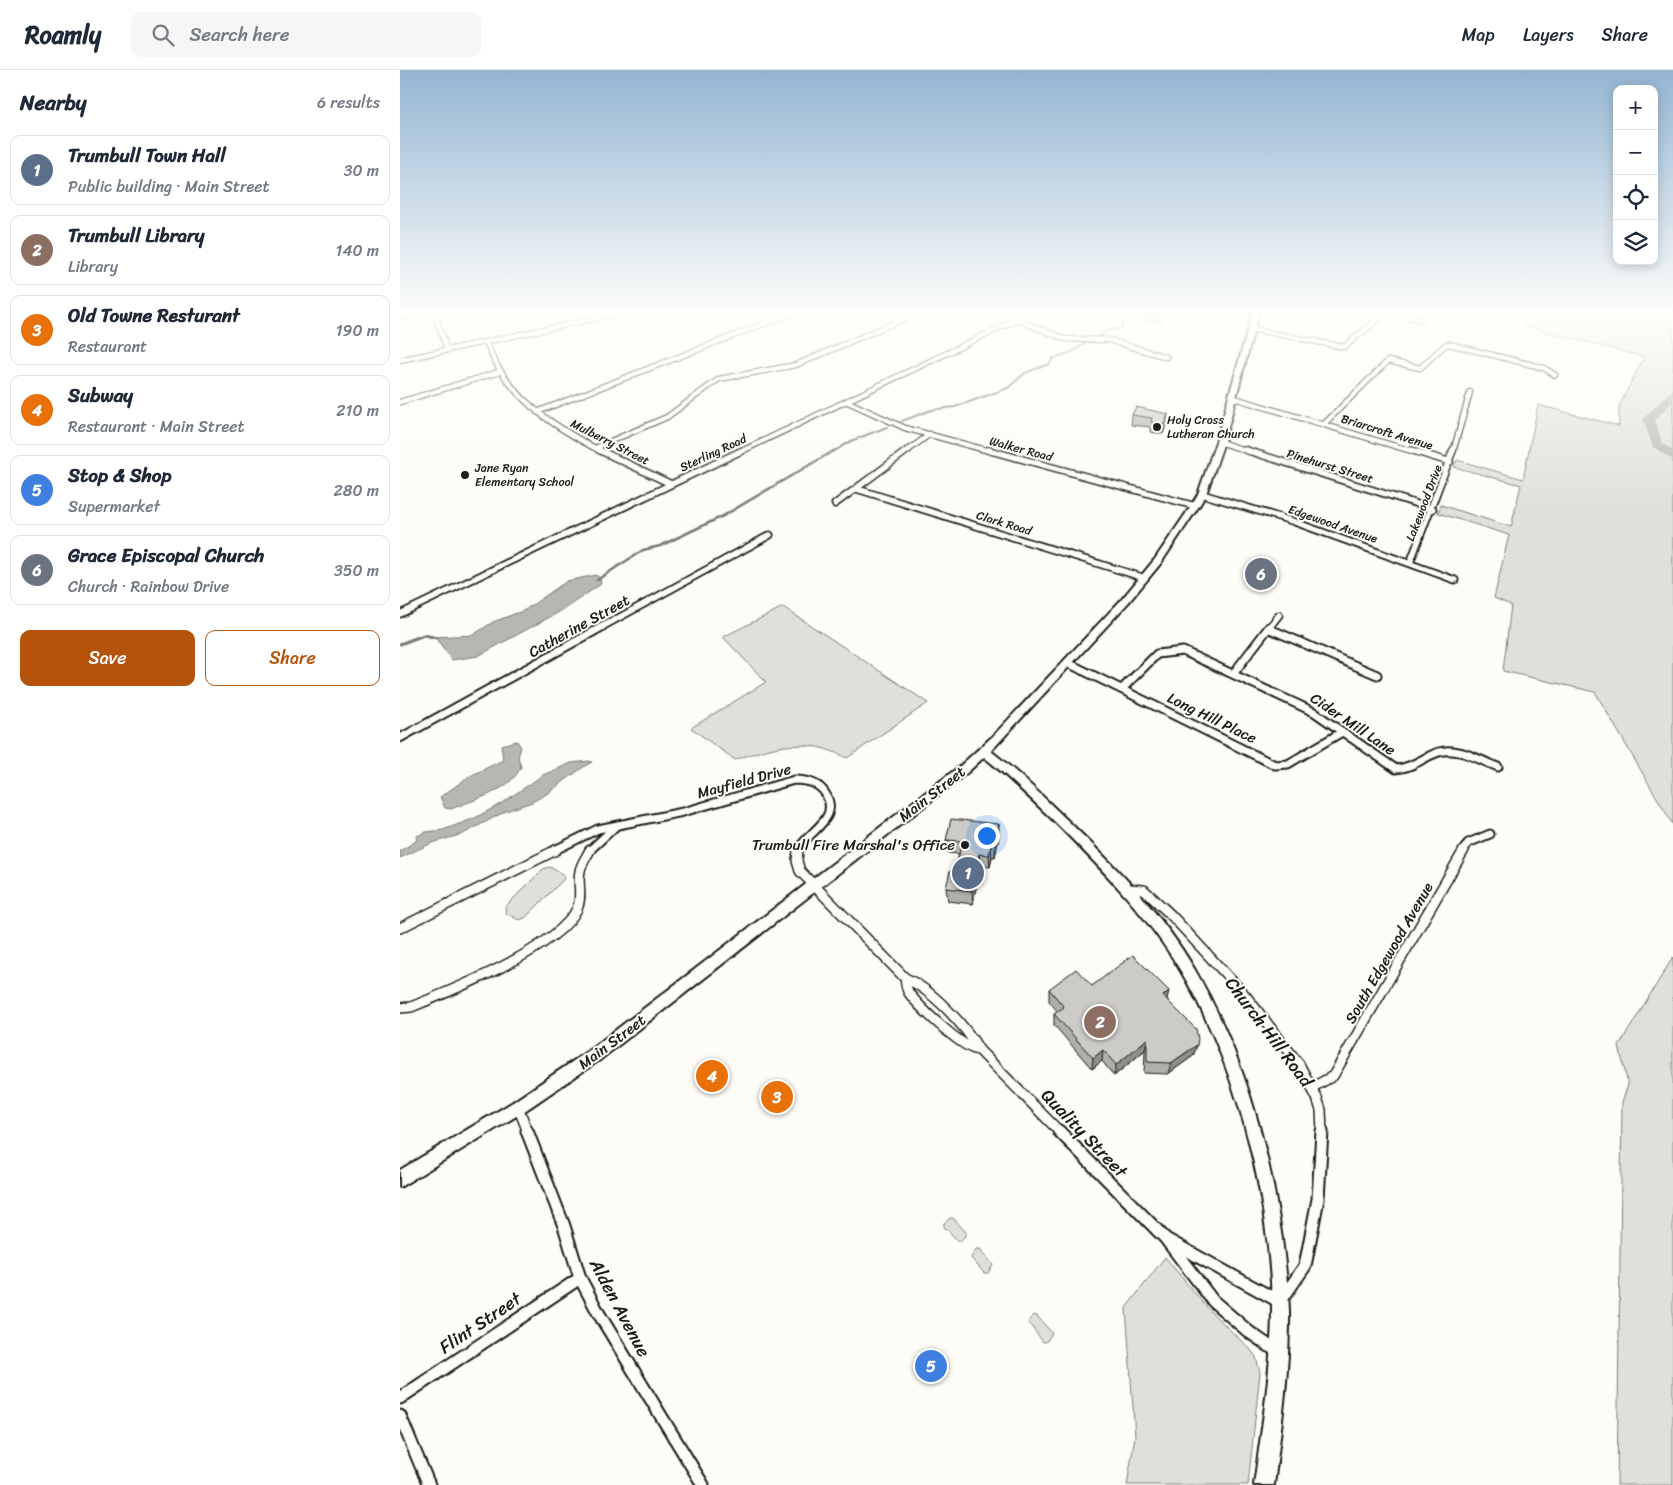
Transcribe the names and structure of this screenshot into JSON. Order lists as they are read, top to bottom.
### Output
{
  "streets": {
    "main road": ["Main Street", "Church Hill Road"],
    "street": [
      "Briarcroft Avenue",
      "Mulberry Street",
      "Walker Road",
      "Sterling Road",
      "Pinehurst Street",
      "Lakewood Drive",
      "Clark Road",
      "Edgewood Avenue",
      "Catherine Street",
      "Long Hill Place",
      "Cider Mill Lane",
      "Mayfield Drive",
      "South Edgewood Avenue",
      "Quality Street",
      "Alden Avenue",
      "Flint Street"
    ]
  },
  "crossings": [
    ["Briarcroft Avenue", "Lakewood Drive"],
    ["Briarcroft Avenue", "Main Street"],
    ["Mulberry Street", "Sterling Road"],
    ["Walker Road", "Sterling Road"],
    ["Walker Road", "Main Street"],
    ["Pinehurst Street", "Lakewood Drive"],
    ["Pinehurst Street", "Main Street"],
    ["Lakewood Drive", "Edgewood Avenue"],
    ["Clark Road", "Main Street"],
    ["Edgewood Avenue", "Main Street"],
    ["Long Hill Place", "Cider Mill Lane"],
    ["Long Hill Place", "Main Street"],
    ["Mayfield Drive", "Main Street"],
    ["Mayfield Drive", "Quality Street"],
    ["Main Street", "Church Hill Road"],
    ["Main Street", "Quality Street"],
    ["Main Street", "Alden Avenue"],
    ["South Edgewood Avenue", "Church Hill Road"],
    ["Church Hill Road", "Quality Street"],
    ["Alden Avenue", "Flint Street"]
  ],
  "places": ["Holy Cross Lutheran Church", "Jane Ryan Elementary School", "Trumbull Fire Marshal's Office"],
  "page": {
    "header": "Roamly",
    "search": "Search here",
    "nav": ["Map", "Layers", "Share"],
    "heading": ["Nearby", "6 results"],
    "map_buttons": ["+", "−"],
    "list": [
      {
        "mark": "1",
        "name": "Trumbull Town Hall",
        "note": "Public building · Main Street",
        "value": "30 m"
      },
      {
        "mark": "2",
        "name": "Trumbull Library",
        "note": "Library",
        "value": "140 m"
      },
      {
        "mark": "3",
        "name": "Old Towne Resturant",
        "note": "Restaurant",
        "value": "190 m"
      },
      {
        "mark": "4",
        "name": "Subway",
        "note": "Restaurant · Main Street",
        "value": "210 m"
      },
      {
        "mark": "5",
        "name": "Stop & Shop",
        "note": "Supermarket",
        "value": "280 m"
      },
      {
        "mark": "6",
        "name": "Grace Episcopal Church",
        "note": "Church · Rainbow Drive",
        "value": "350 m"
      }
    ],
    "pins": [
      "6",
      "1",
      "2",
      "4",
      "3",
      "5"
    ],
    "buttons": ["Save", "Share"]
  }
}
